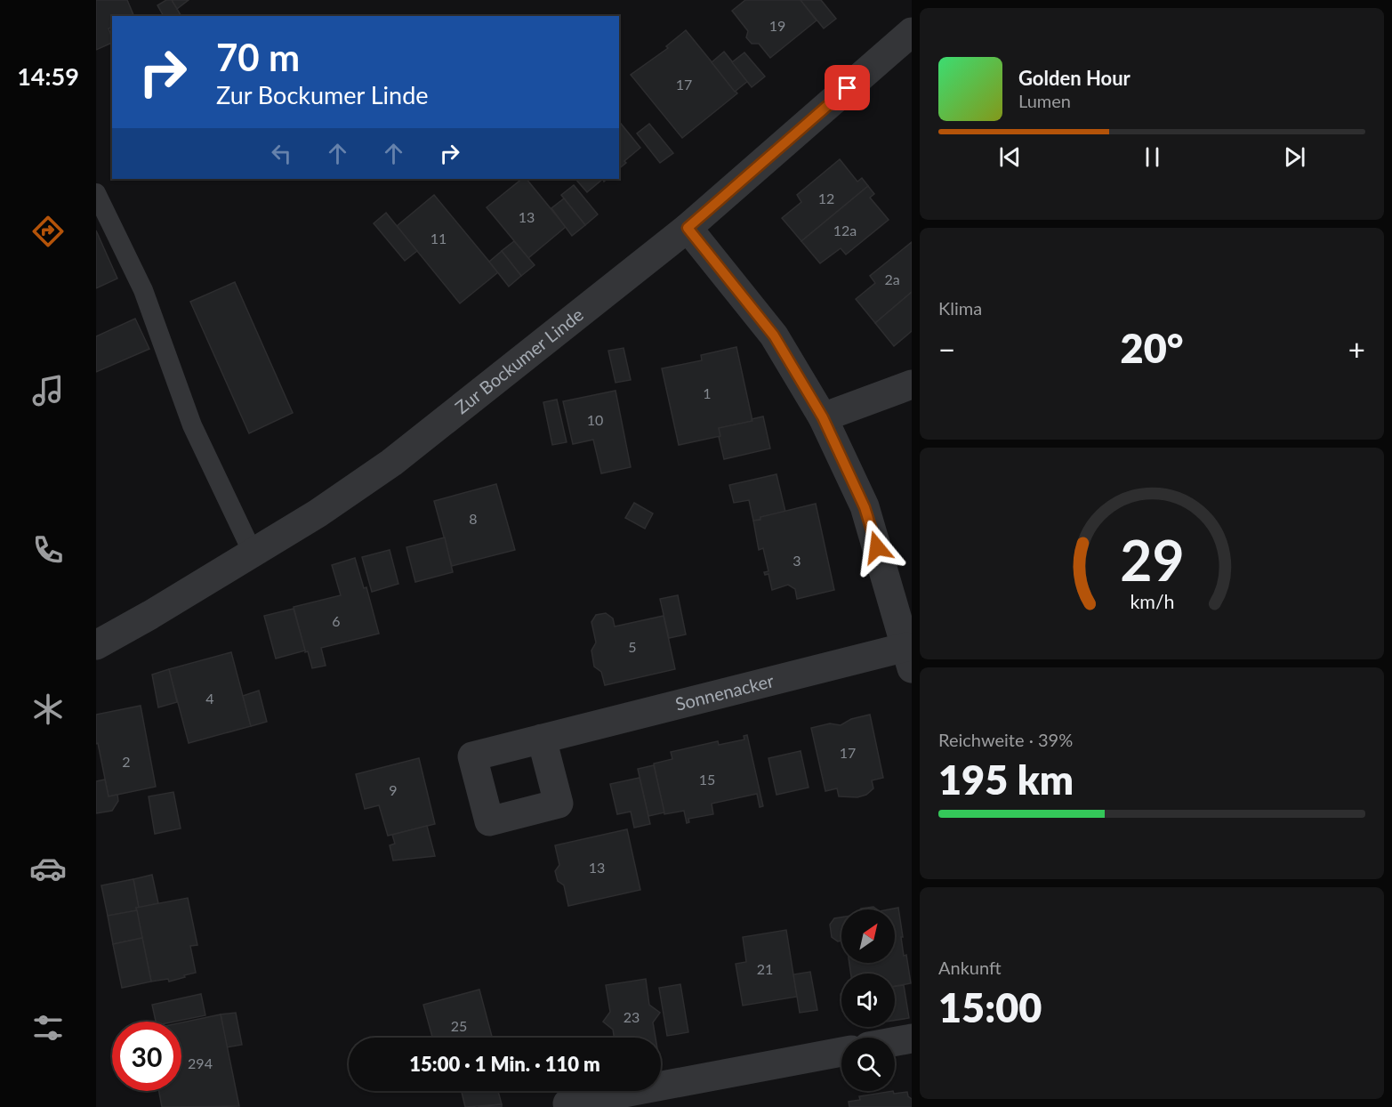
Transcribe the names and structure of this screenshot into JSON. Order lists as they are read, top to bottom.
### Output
{
  "streets": {
    "street": ["Zur Bockumer Linde", "Sonnenacker"]
  },
  "crossings": [
    ["Zur Bockumer Linde", "Sonnenacker"]
  ],
  "house_numbers": [
    "19",
    "17",
    "12",
    "13",
    "12a",
    "11",
    "2a",
    "1",
    "10",
    "8",
    "3",
    "6",
    "5",
    "4",
    "17",
    "2",
    "15",
    "9",
    "13",
    "21",
    "23",
    "25",
    "294"
  ],
  "north": "top right",
  "page": {
    "tabs": "14:59",
    "turn": ["70 m", "Zur Bockumer Linde"],
    "song": ["Golden Hour", "Lumen"],
    "tile": [
      "Klima",
      ["Reichweite · 39%", "195 km"],
      ["Ankunft", "15:00"]
    ],
    "heat": ["−", "20°", "+"],
    "limit": "30",
    "trip": "15:00 · 1 Min. · 110 m",
    "gauge": ["29", "km/h"]
  }
}
